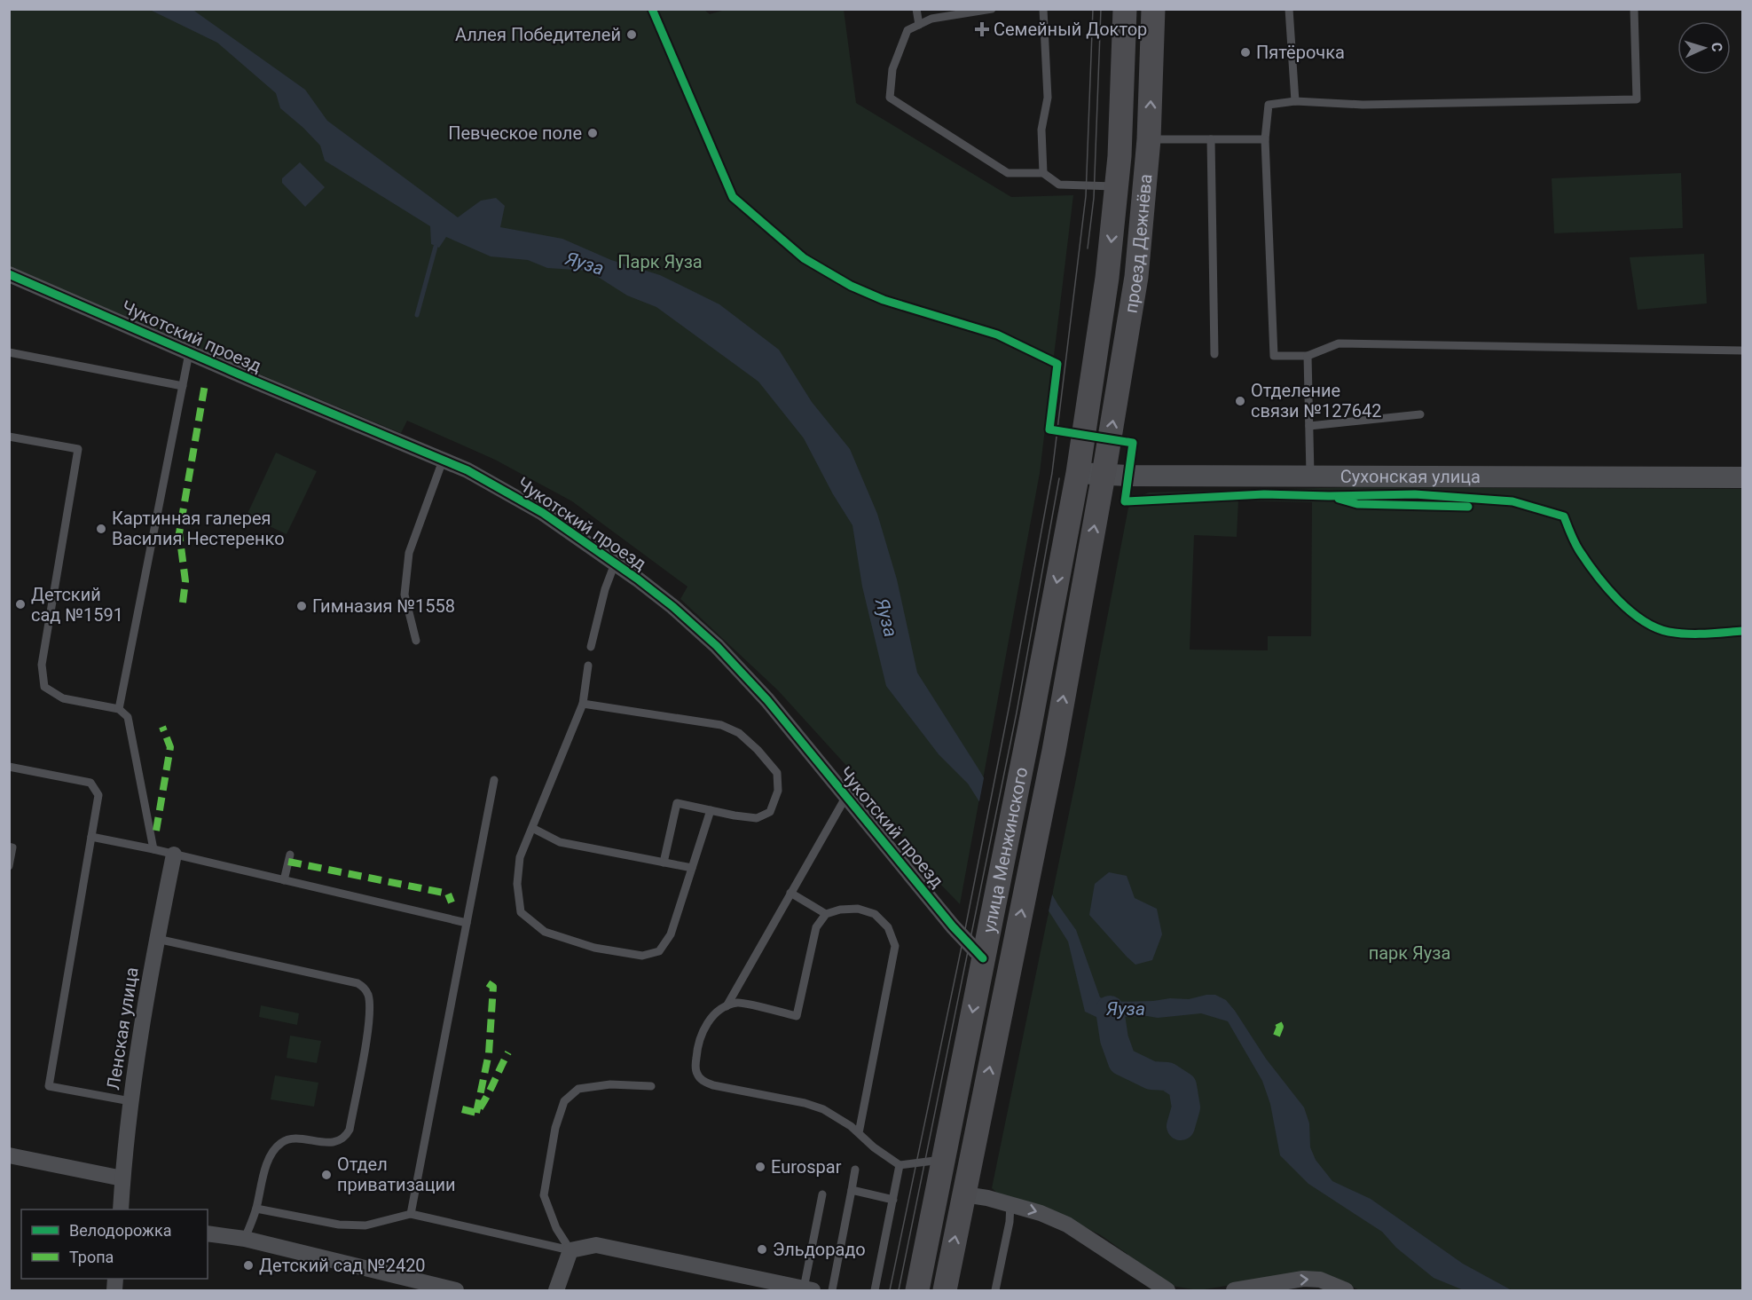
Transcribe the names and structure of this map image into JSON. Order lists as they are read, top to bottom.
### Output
{
  "streets": {
    "main road": ["проезд Дежнёва", "улица Менжинского"],
    "street": ["Чукотский проезд", "Сухонская улица", "Ленская улица"]
  },
  "crossings": [
    ["проезд Дежнёва", "Сухонская улица"],
    ["проезд Дежнёва", "улица Менжинского"],
    ["Чукотский проезд", "улица Менжинского"],
    ["Сухонская улица", "улица Менжинского"]
  ],
  "water": ["Яуза"],
  "parks": ["Парк Яуза", "парк Яуза"],
  "places": {
    "health": ["Семейный Доктор"],
    "other": [
      "Аллея Победителей",
      "Пятёрочка",
      "Певческое поле",
      "Отделение связи №127642",
      "Картинная галерея Василия Нестеренко",
      "Детский сад №1591",
      "Гимназия №1558",
      "Eurospar",
      "Отдел приватизации",
      "Эльдорадо",
      "Детский сад №2420"
    ]
  },
  "legend": ["Велодорожка", "Тропа"],
  "north": "right"
}
